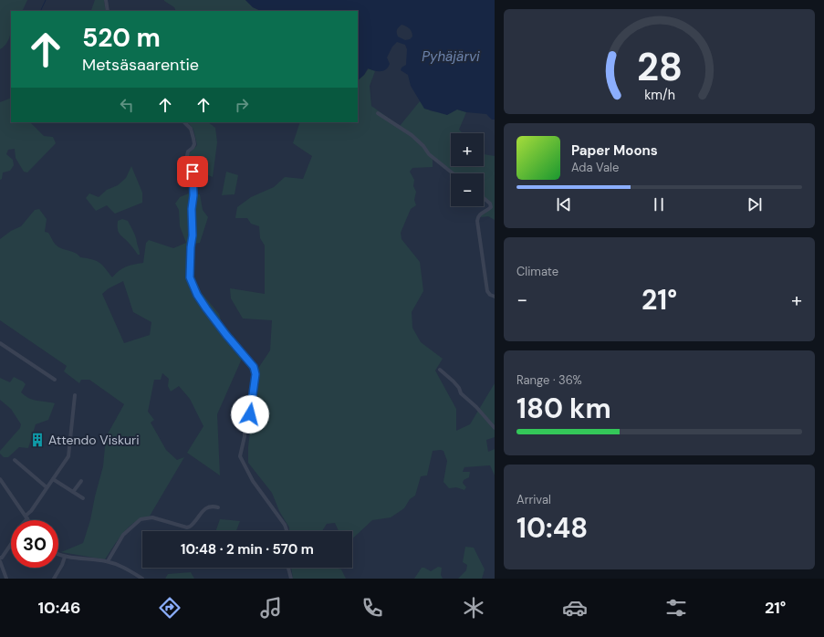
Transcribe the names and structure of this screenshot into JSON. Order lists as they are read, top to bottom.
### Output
{
  "water": ["Pyhäjärvi"],
  "places": {
    "building": ["Attendo Viskuri"]
  },
  "page": {
    "turn": ["520 m", "Metsäsaarentie"],
    "map_buttons": ["+", "−"],
    "song": ["Paper Moons", "Ada Vale"],
    "tile": [
      "Climate",
      ["Range · 36%", "180 km"],
      ["Arrival", "10:48"]
    ],
    "heat": ["−", "21°", "+"],
    "limit": "30",
    "trip": "10:48 · 2 min · 570 m",
    "tabs": ["10:46", "21°"],
    "gauge": ["28", "km/h"]
  }
}
